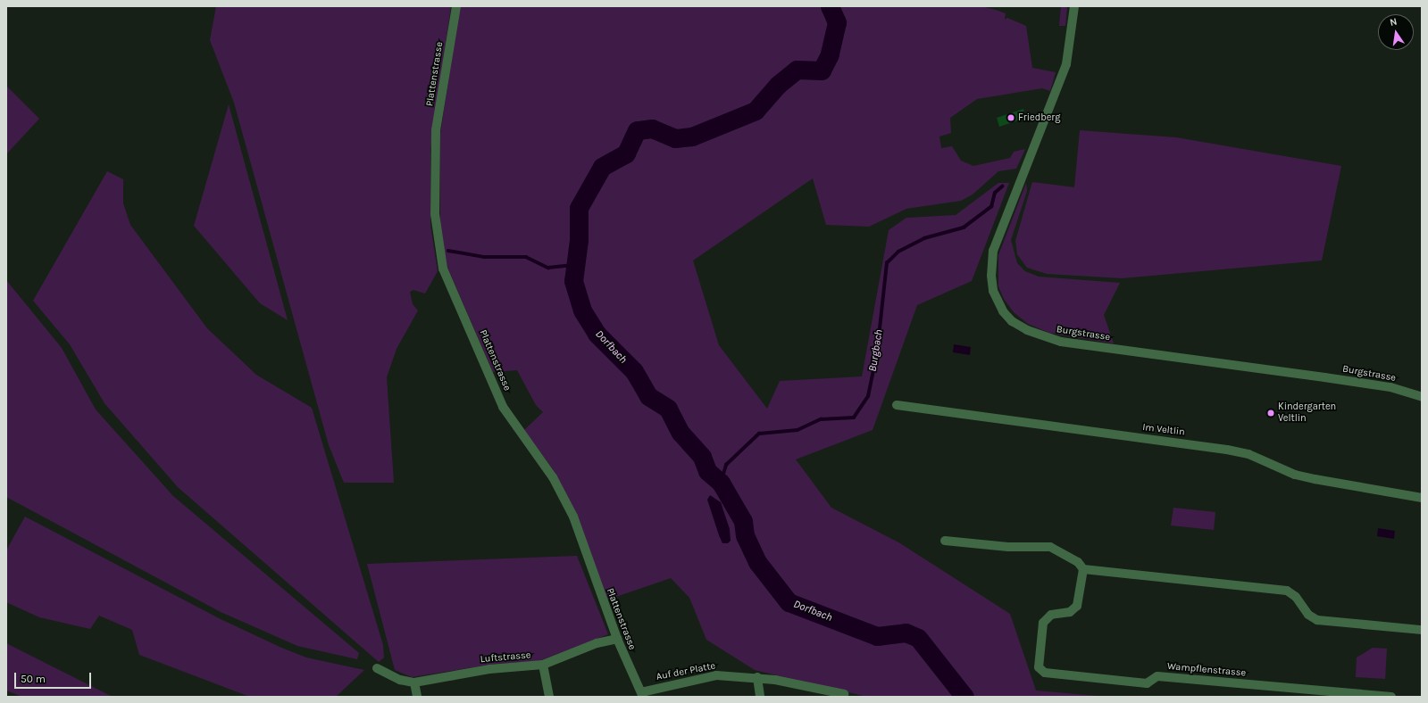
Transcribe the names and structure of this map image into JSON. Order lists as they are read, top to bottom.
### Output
{
  "streets": {
    "street": [
      "Plattenstrasse",
      "Burgstrasse",
      "Im Veltlin",
      "Luftstrasse",
      "Wampflenstrasse",
      "Auf der Platte"
    ]
  },
  "crossings": [
    ["Plattenstrasse", "Luftstrasse"],
    ["Plattenstrasse", "Auf der Platte"]
  ],
  "water": ["Dorfbach", "Burgbach"],
  "places": ["Friedberg", "Kindergarten Veltlin"],
  "scale_bar": "50 m",
  "north": "top"
}
